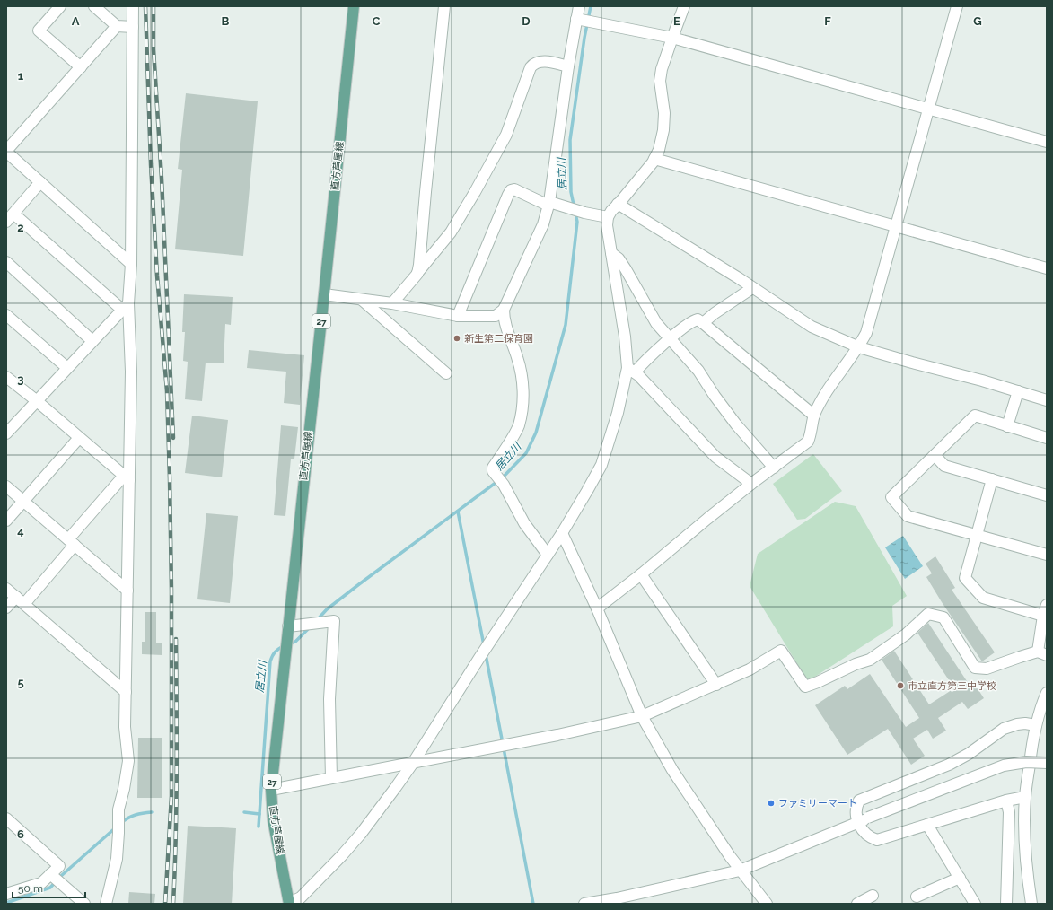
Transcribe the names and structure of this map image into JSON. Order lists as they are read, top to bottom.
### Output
{
  "streets": {
    "main road": ["直方芦屋線", "27"]
  },
  "water": ["居立川"],
  "places": ["新生第二保育園", "市立直方第三中学校", "ファミリーマート"],
  "scale_bar": "50 m",
  "grid": {
    "columns": [
      "A",
      "B",
      "C",
      "D",
      "E",
      "F",
      "G"
    ],
    "rows": [
      "1",
      "2",
      "3",
      "4",
      "5",
      "6"
    ]
  }
}
